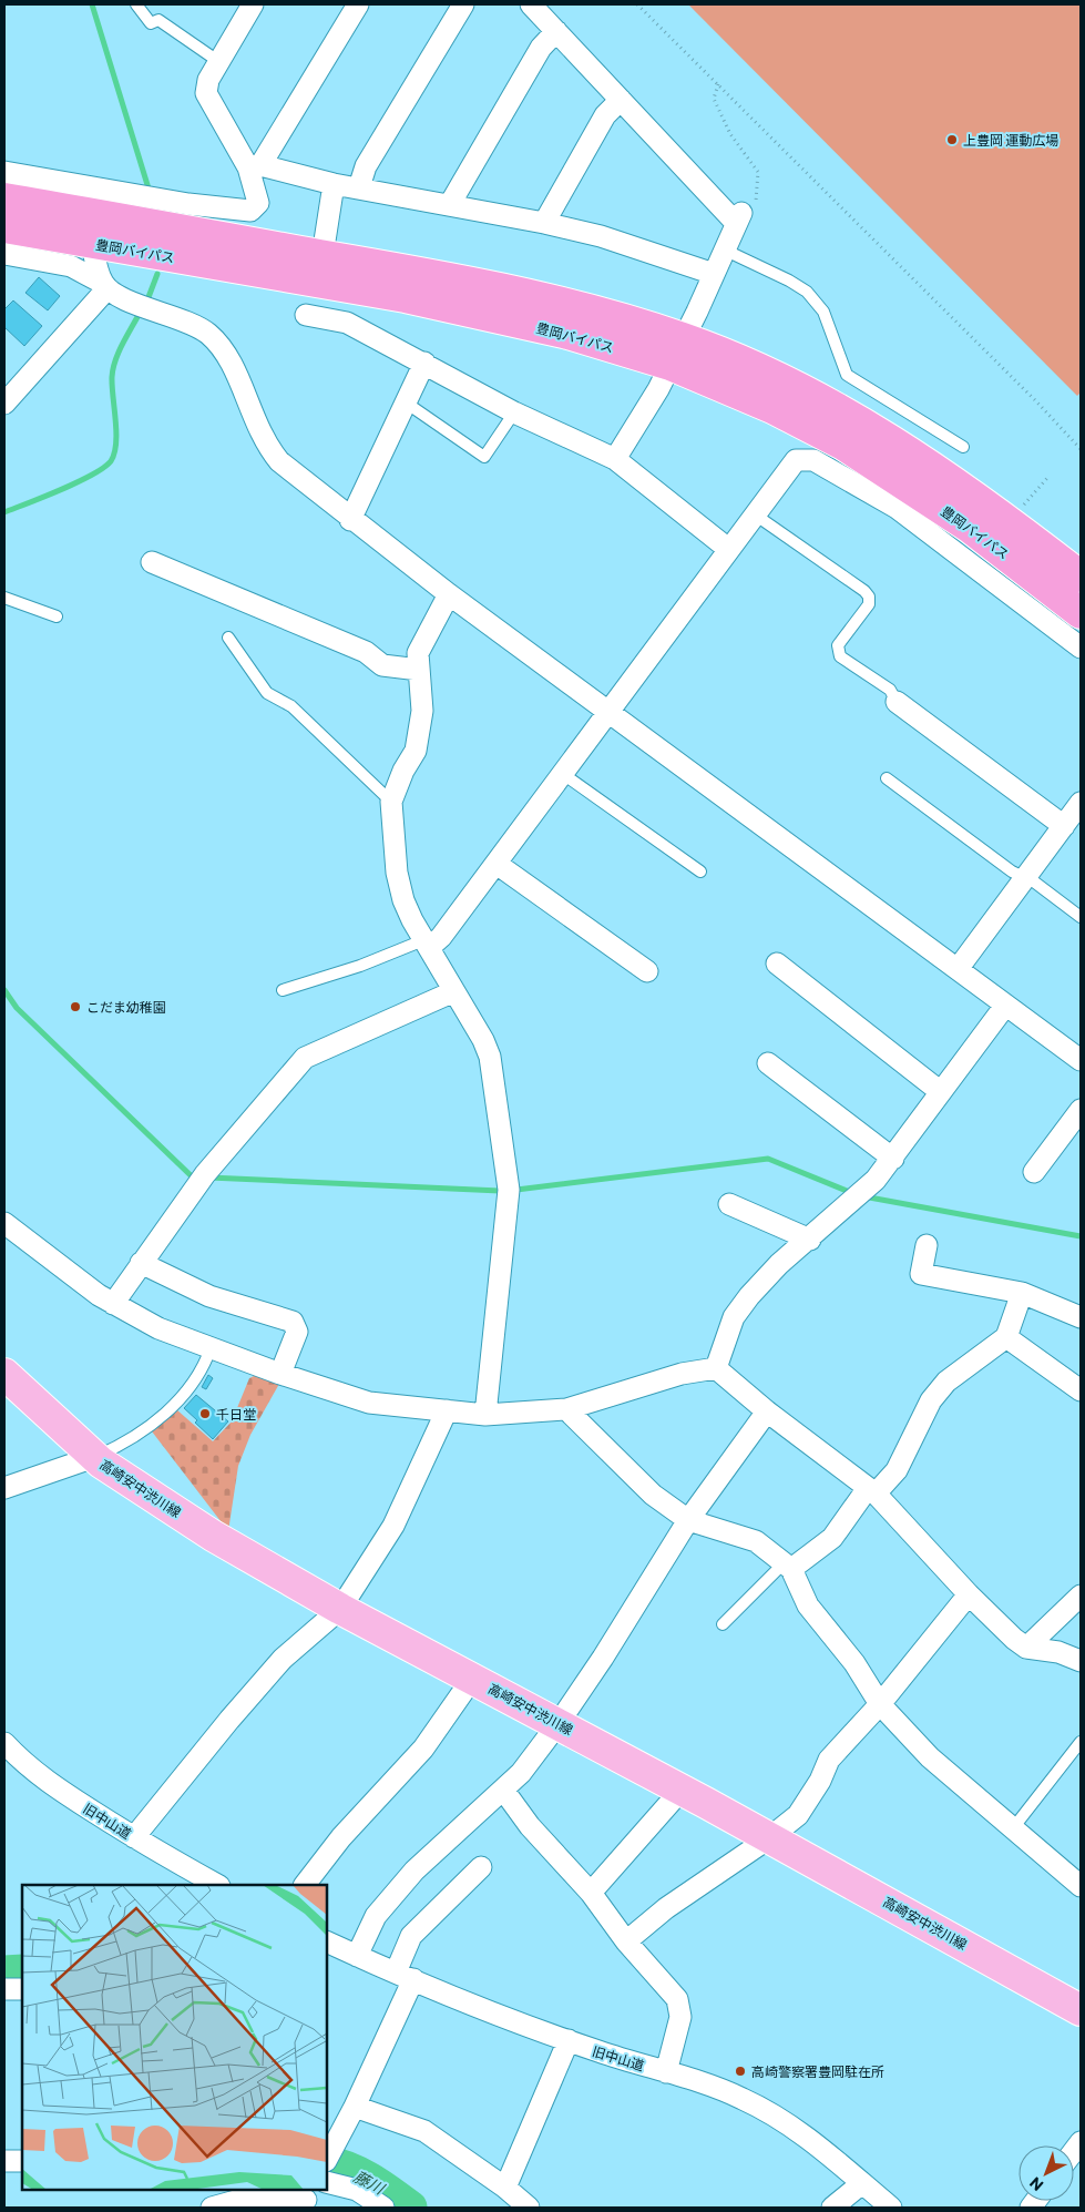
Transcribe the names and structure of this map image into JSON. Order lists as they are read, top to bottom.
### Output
{
  "streets": {
    "highway": ["豊岡バイパス"],
    "main road": ["高崎安中渋川線"],
    "street": ["旧中山道"]
  },
  "water": ["藤川"],
  "places": [
    "上豊岡 運動広場",
    "こだま幼稚園",
    "千日堂",
    "高崎警察署豊岡駐在所"
  ],
  "north": "bottom left"
}
